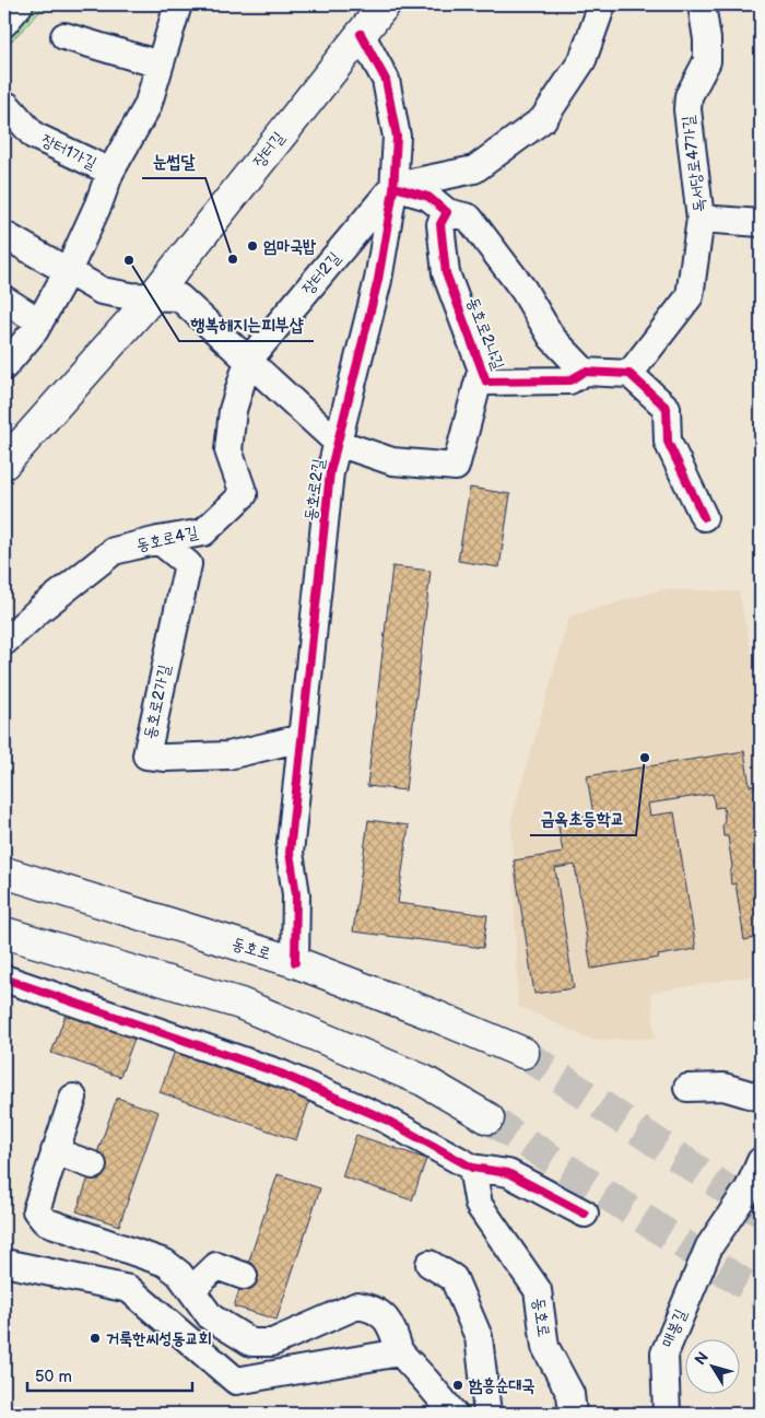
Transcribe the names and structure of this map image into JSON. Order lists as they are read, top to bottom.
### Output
{
  "streets": {
    "main road": ["장터길", "동호로"],
    "street": [
      "장터1가길",
      "독서당로47가길",
      "장터2길",
      "동호로2나길",
      "동호로2길",
      "동호로4길",
      "동호로2가길",
      "매봉길"
    ]
  },
  "crossings": [
    ["장터길", "동호로2길"],
    ["독서당로47가길", "동호로2나길"],
    ["장터2길", "동호로2길"],
    ["장터2길", "동호로4길"],
    ["동호로2나길", "동호로2길"],
    ["동호로2길", "동호로2가길"],
    ["동호로2길", "동호로"],
    ["동호로4길", "동호로2가길"]
  ],
  "places": [
    "엄마국밥",
    "눈썹달",
    "행복해지는피부샵",
    "금옥초등학교",
    "거룩한씨성동교회",
    "함흥순대국"
  ],
  "scale_bar": "50 m",
  "north": "top left"
}
